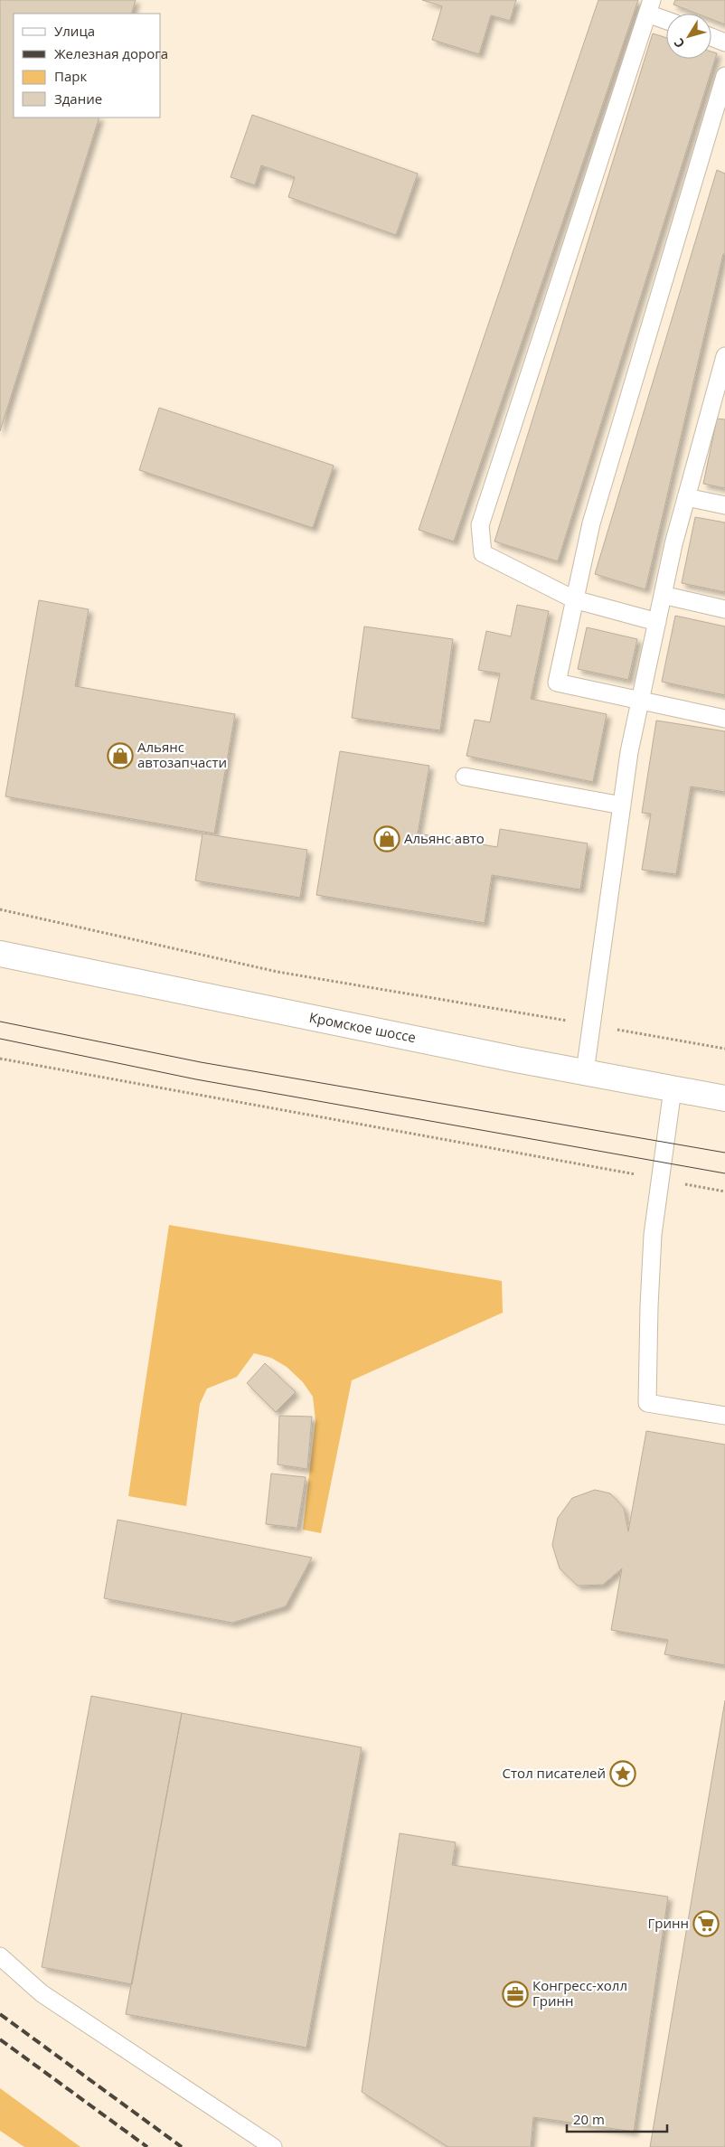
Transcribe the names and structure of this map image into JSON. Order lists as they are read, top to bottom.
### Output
{
  "streets": {
    "main road": ["Кромское шоссе"]
  },
  "places": {
    "shop": ["Альянс автозапчасти", "Альянс авто"],
    "place": ["Стол писателей"],
    "supermarket": ["Гринн"],
    "office": ["Конгресс-холл Гринн"]
  },
  "legend": [
    "Улица",
    "Железная дорога",
    "Парк",
    "Здание"
  ],
  "scale_bar": "20 m",
  "north": "bottom left"
}
